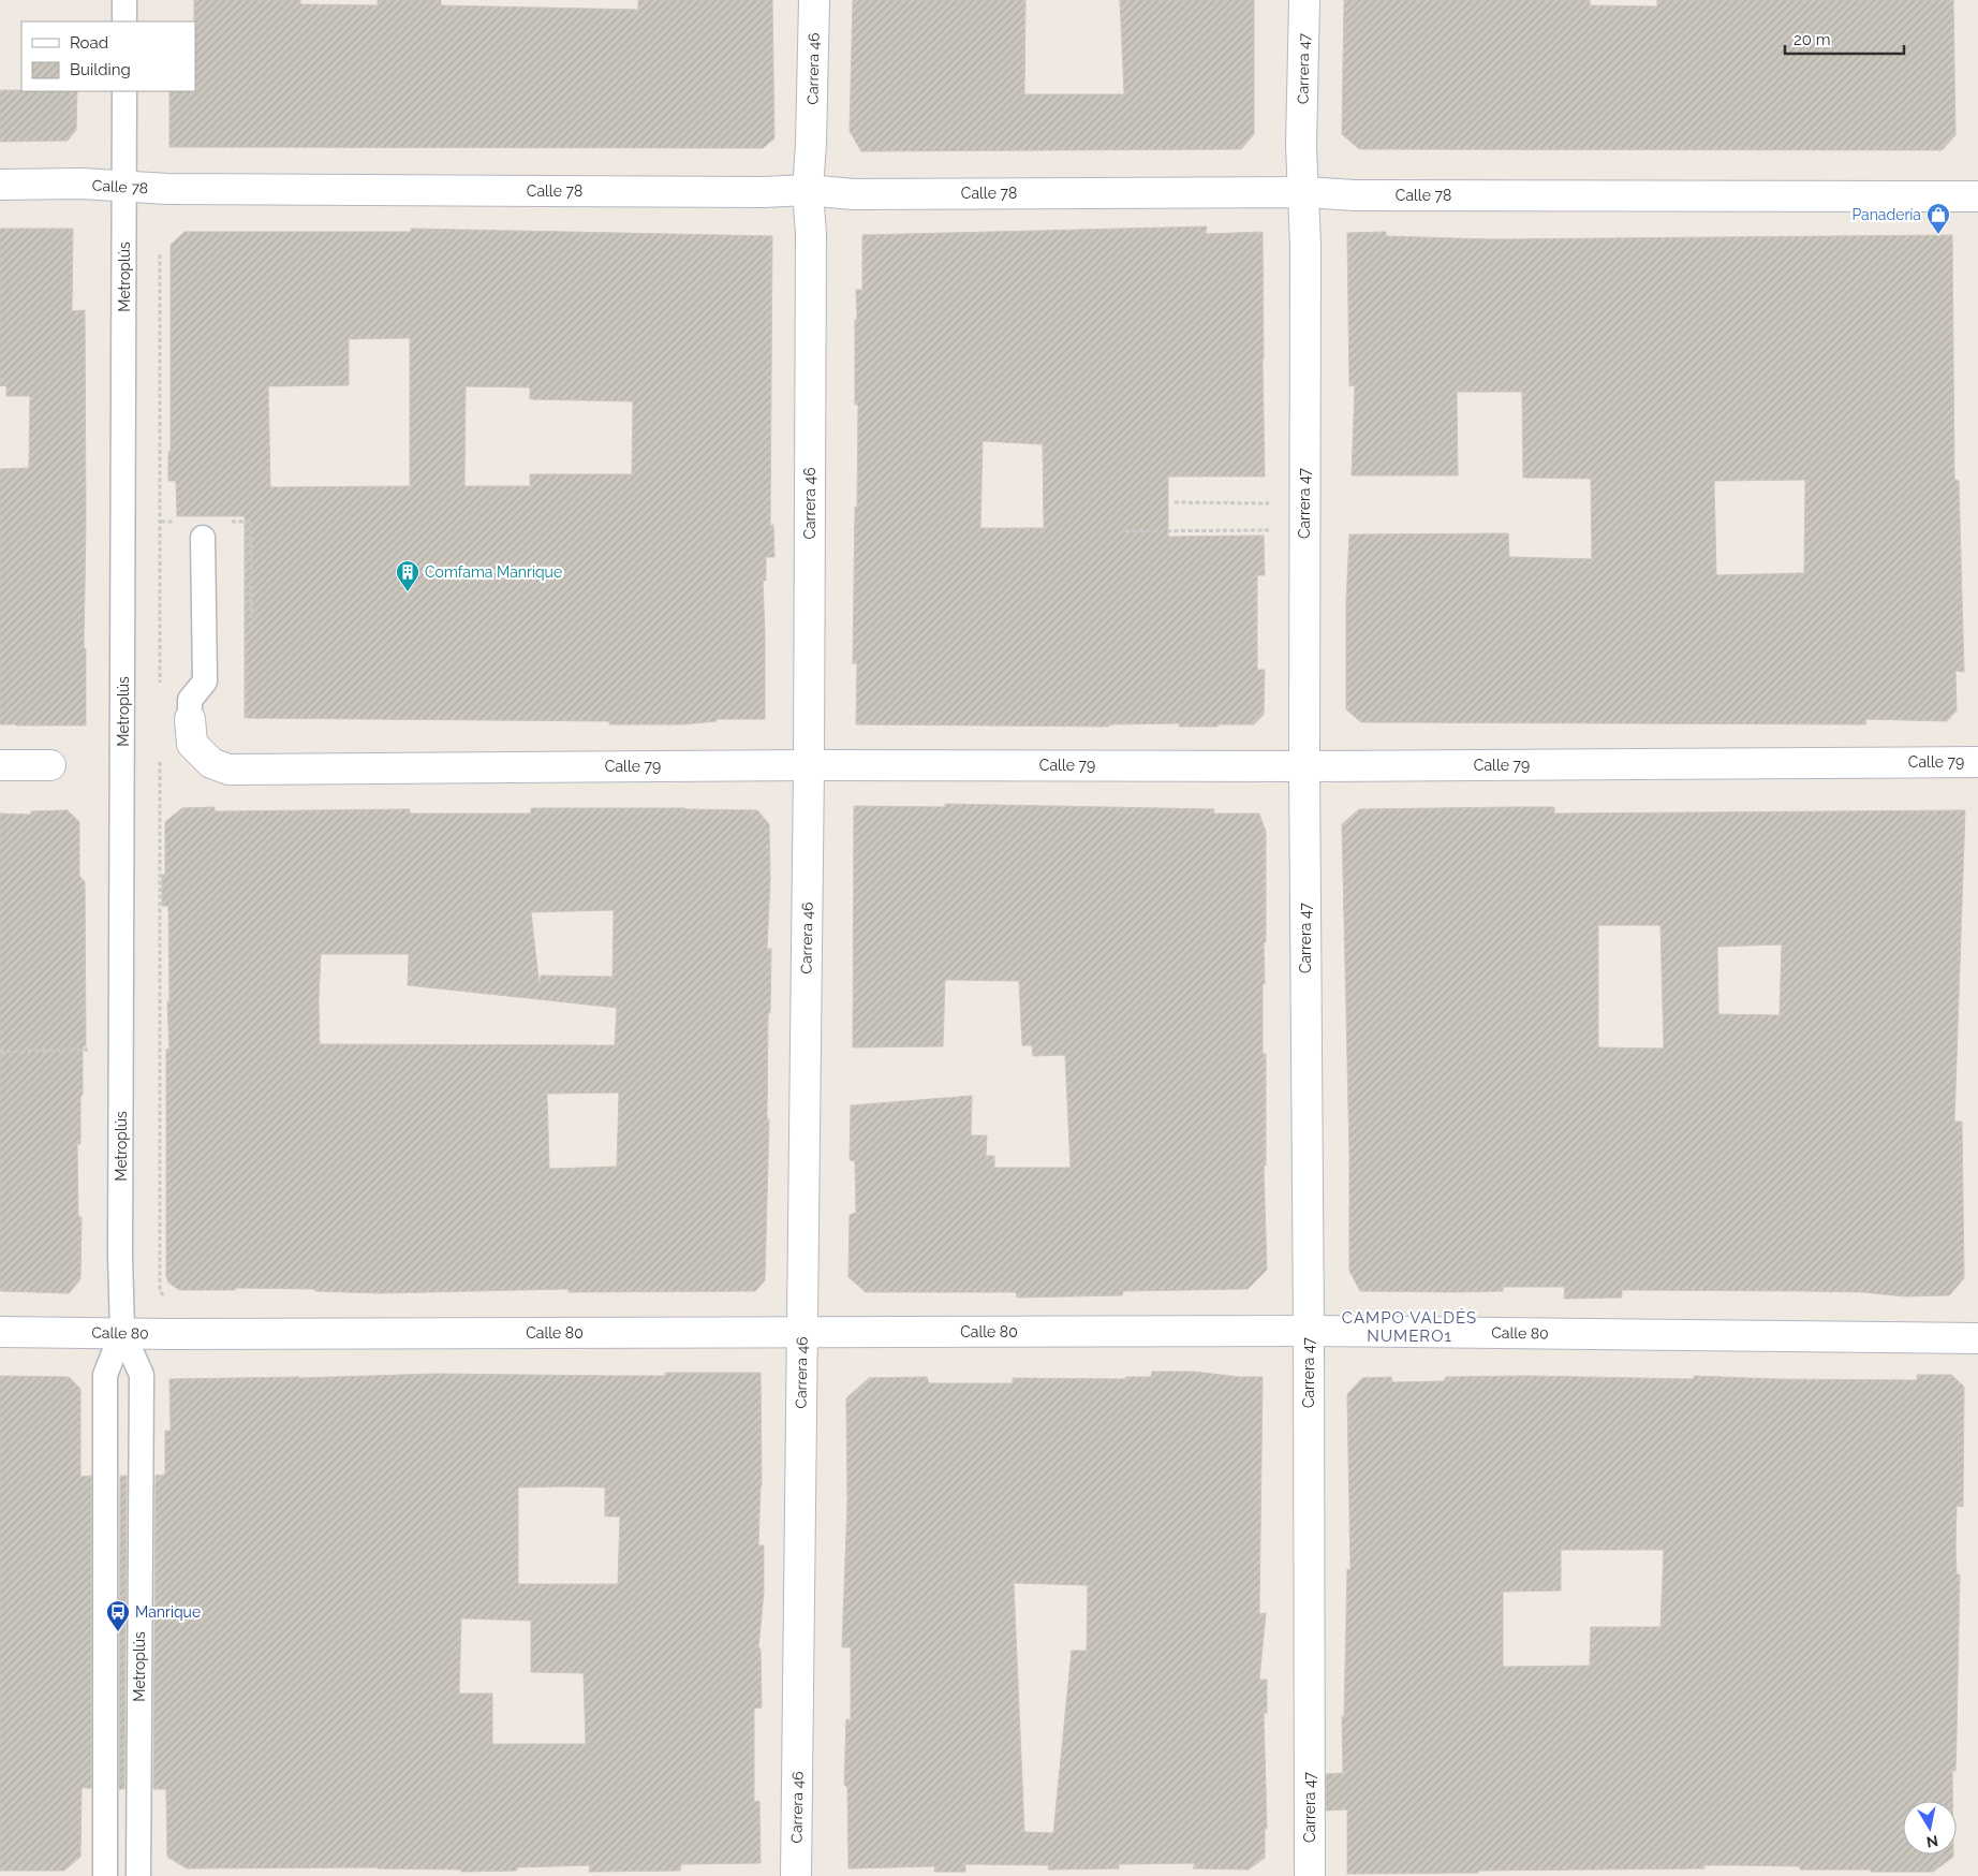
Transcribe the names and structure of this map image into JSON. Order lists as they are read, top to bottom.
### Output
{
  "streets": {
    "street": [
      "Carrera 46",
      "Carrera 47",
      "Calle 78",
      "Calle 79",
      "Calle 80"
    ],
    "lane": ["Metroplús"]
  },
  "crossings": [
    ["Carrera 46", "Calle 78"],
    ["Carrera 46", "Calle 79"],
    ["Carrera 46", "Calle 80"],
    ["Carrera 47", "Calle 78"],
    ["Carrera 47", "Calle 79"],
    ["Carrera 47", "Calle 80"],
    ["Calle 78", "Metroplús"],
    ["Metroplús", "Calle 80"]
  ],
  "districts": ["CAMPO VALDÉS NUMERO1"],
  "places": {
    "shop": ["Panadería"],
    "building": ["Comfama Manrique"],
    "bus stop": ["Manrique"]
  },
  "legend": ["Road", "Building"],
  "scale_bar": "20 m",
  "north": "bottom"
}
